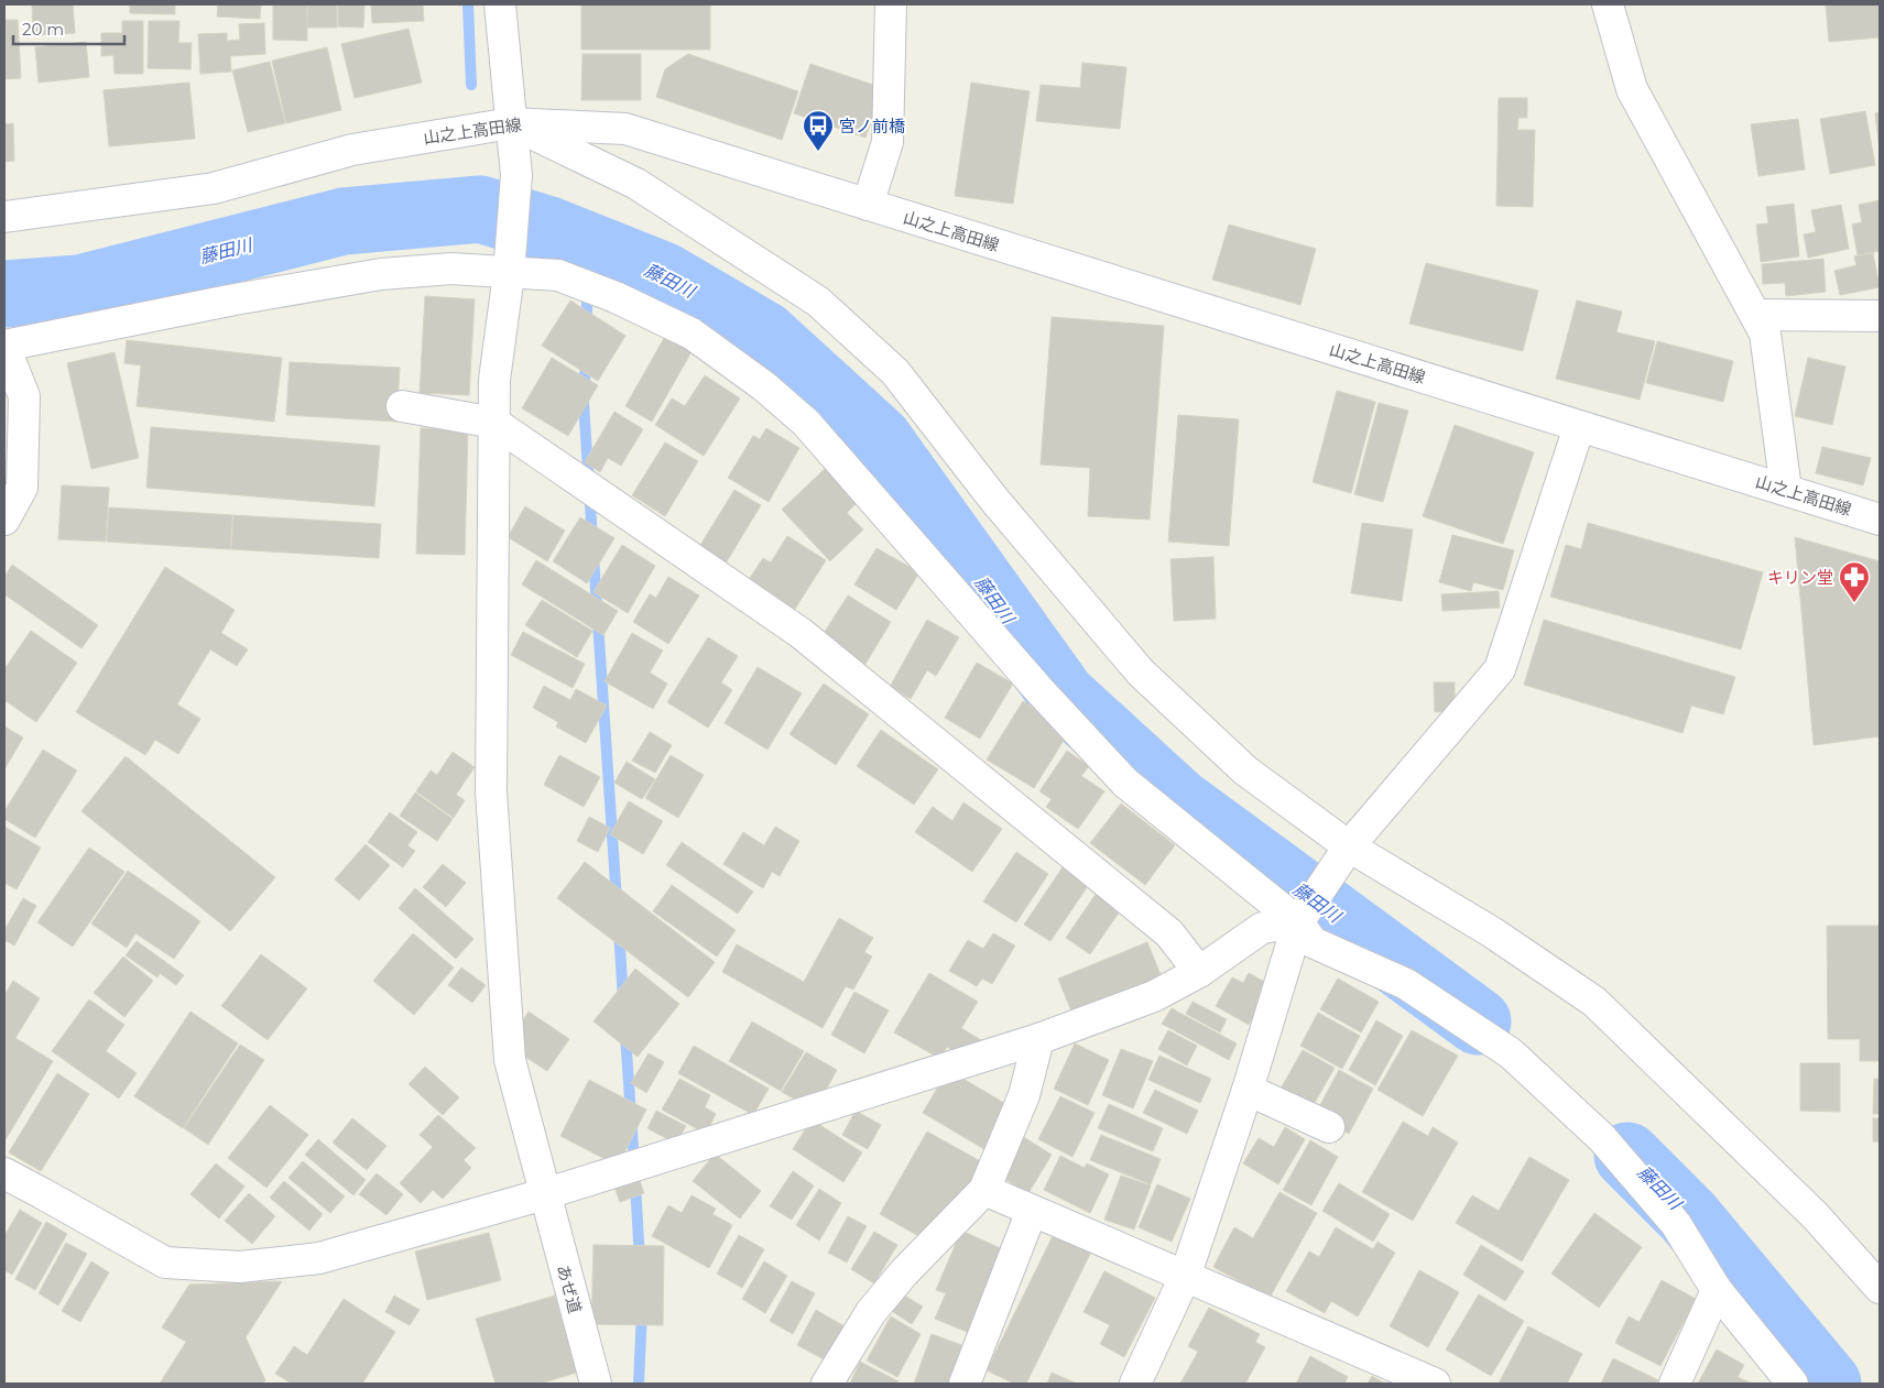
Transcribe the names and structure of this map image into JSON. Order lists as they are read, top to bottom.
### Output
{
  "streets": {
    "street": ["山之上高田線", "あぜ道"]
  },
  "crossings": [
    ["山之上高田線", "あぜ道"]
  ],
  "water": ["藤田川"],
  "places": {
    "bus stop": ["宮ノ前橋"],
    "pharmacy": ["キリン堂"]
  },
  "scale_bar": "20 m"
}
